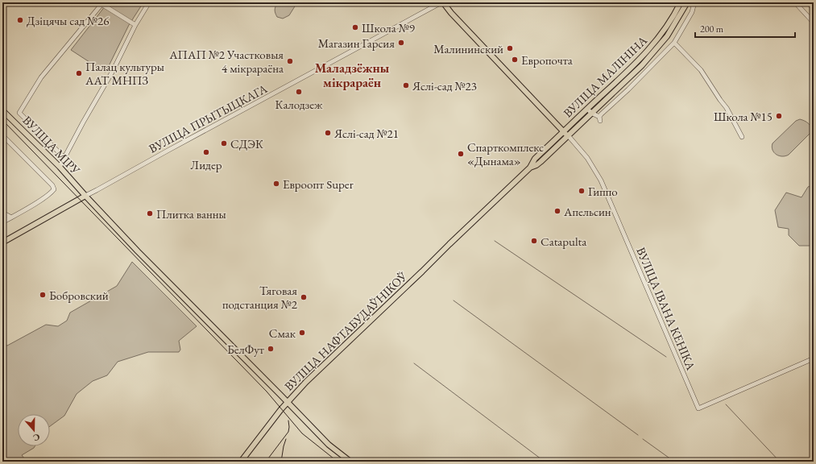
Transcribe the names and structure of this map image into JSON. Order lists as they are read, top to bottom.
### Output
{
  "streets": {
    "main road": ["ВУЛІЦА МАЛІНІНА", "ВУЛІЦА МІРУ", "ВУЛІЦА НАФТАБУДАЎНІКОЎ"],
    "street": ["ВУЛІЦА ПРЫТЫЦКАГА", "ВУЛІЦА ІВАНА КЕНІКА"]
  },
  "crossings": [
    ["ВУЛІЦА МАЛІНІНА", "ВУЛІЦА ІВАНА КЕНІКА"],
    ["ВУЛІЦА МАЛІНІНА", "ВУЛІЦА НАФТАБУДАЎНІКОЎ"],
    ["ВУЛІЦА ПРЫТЫЦКАГА", "ВУЛІЦА МІРУ"],
    ["ВУЛІЦА ПРЫТЫЦКАГА", "ВУЛІЦА НАФТАБУДАЎНІКОЎ"],
    ["ВУЛІЦА МІРУ", "ВУЛІЦА НАФТАБУДАЎНІКОЎ"],
    ["ВУЛІЦА ІВАНА КЕНІКА", "ВУЛІЦА НАФТАБУДАЎНІКОЎ"]
  ],
  "districts": ["Маладзёжны мікрараён"],
  "places": [
    "Дзіцячы сад №26",
    "Школа №9",
    "Магазин Гарсия",
    "Малининский",
    "Европочта",
    "АПАП №2 Участковыя 4 мікрараёна",
    "Палац культуры ААТ МНПЗ",
    "Яслі-сад №23",
    "Калодзеж",
    "Школа №15",
    "Яслі-сад №21",
    "СДЭК",
    "Лидер",
    "Спарткомплекс «Дынама»",
    "Евроопт Super",
    "Гиппо",
    "Апельсин",
    "Плитка ванны",
    "Catapulta",
    "Бобровский",
    "Тяговая подстанция №2",
    "Смак",
    "БелФут"
  ],
  "scale_bar": "200 m",
  "north": "bottom"
}
